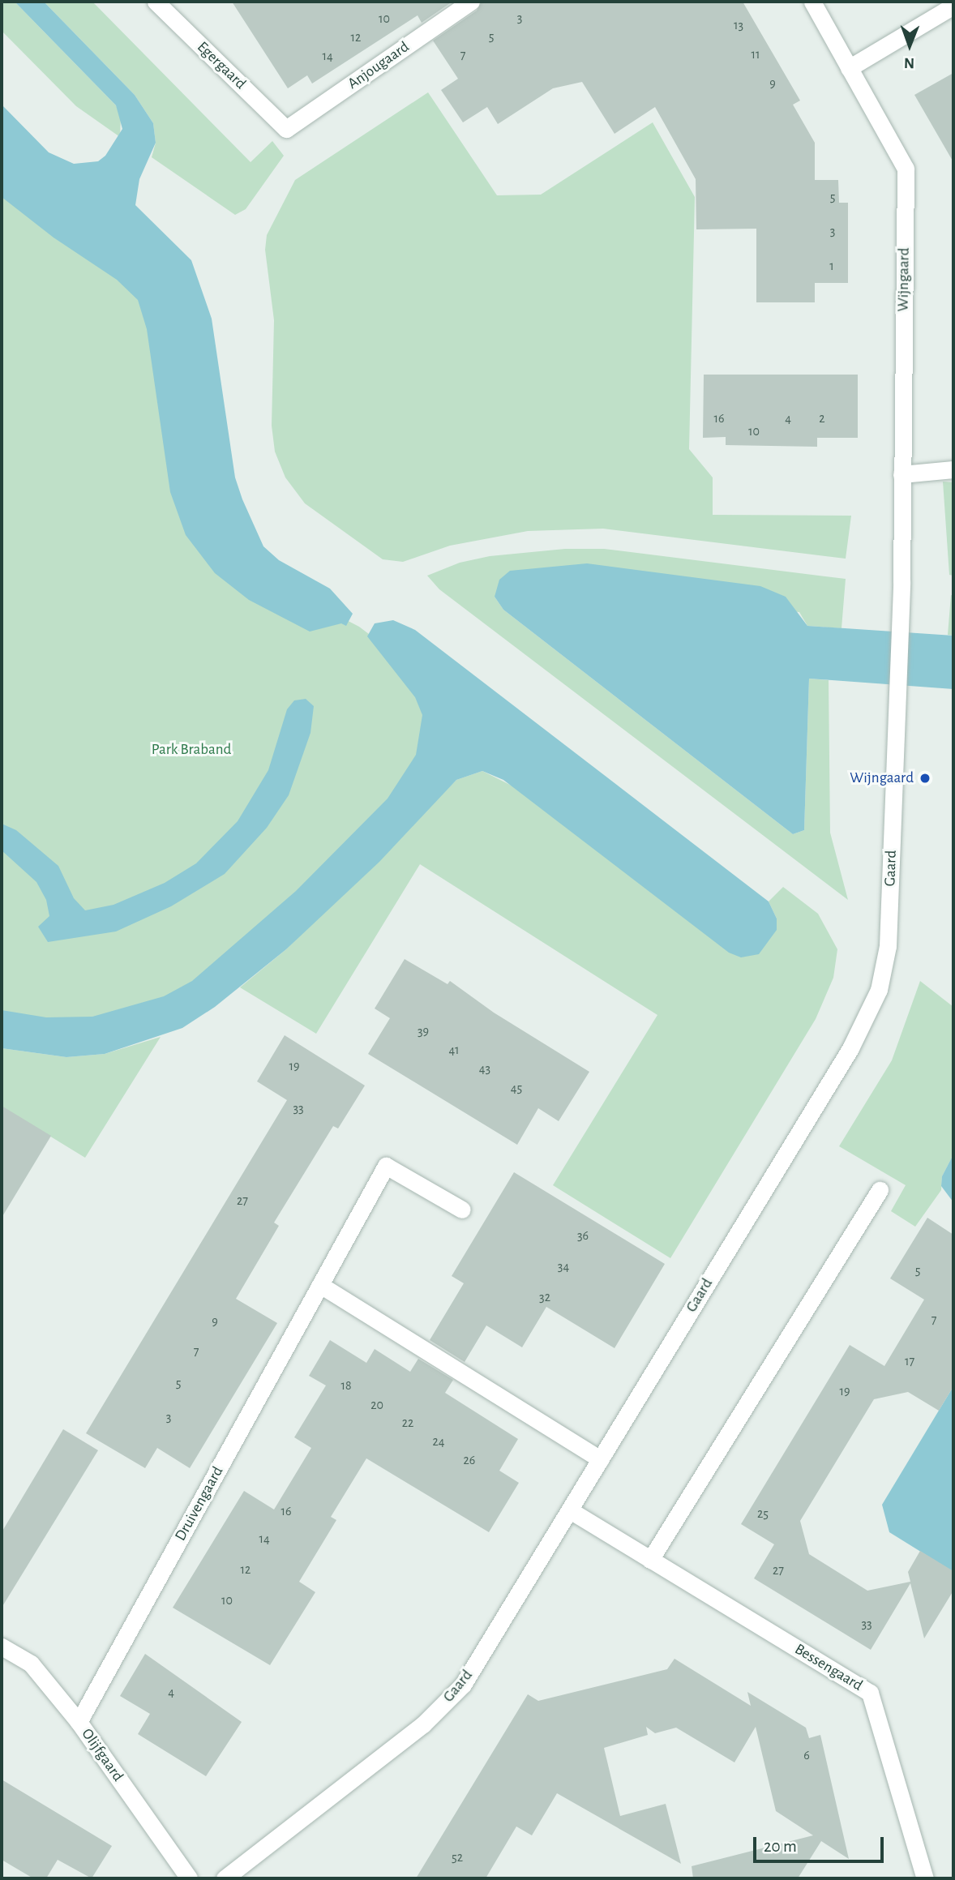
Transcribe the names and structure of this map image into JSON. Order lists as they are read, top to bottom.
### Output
{
  "streets": {
    "street": [
      "Egergaard",
      "Anjougaard",
      "Wijngaard",
      "Gaard",
      "Druivengaard",
      "Bessengaard",
      "Olijfgaard"
    ]
  },
  "crossings": [
    ["Egergaard", "Anjougaard"],
    ["Wijngaard", "Gaard"],
    ["Gaard", "Bessengaard"],
    ["Druivengaard", "Olijfgaard"]
  ],
  "parks": ["Park Braband"],
  "places": ["Wijngaard"],
  "house_numbers": [
    "3",
    "10",
    "13",
    "5",
    "12",
    "11",
    "7",
    "14",
    "9",
    "5",
    "3",
    "1",
    "16",
    "4",
    "2",
    "10",
    "39",
    "41",
    "19",
    "43",
    "45",
    "33",
    "27",
    "36",
    "34",
    "5",
    "32",
    "7",
    "9",
    "7",
    "17",
    "5",
    "18",
    "19",
    "20",
    "3",
    "22",
    "24",
    "26",
    "16",
    "25",
    "14",
    "12",
    "27",
    "10",
    "33",
    "4",
    "6",
    "52"
  ],
  "scale_bar": "20 m",
  "north": "bottom"
}
